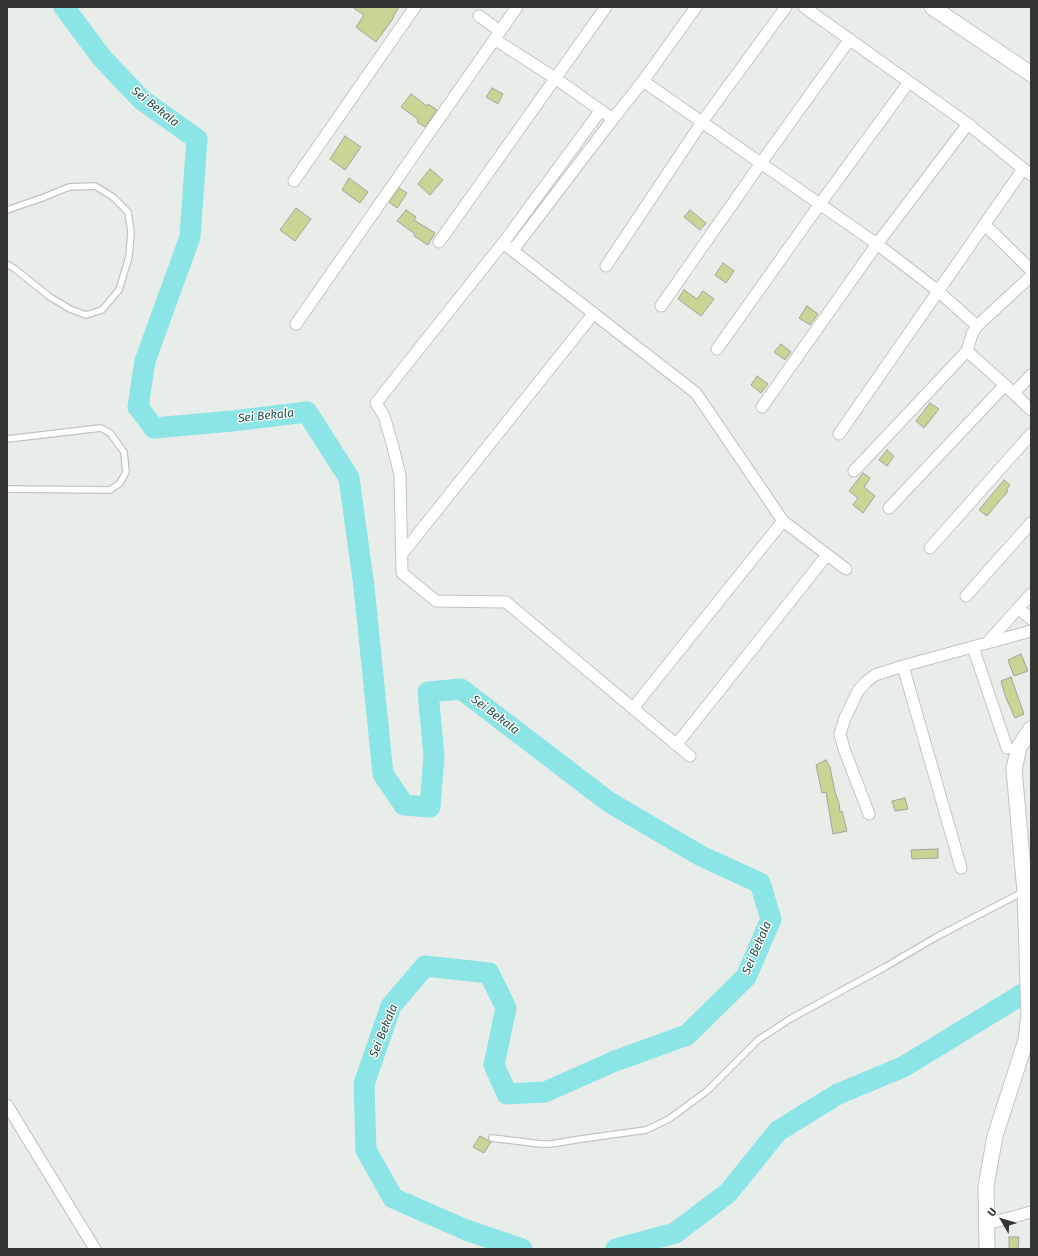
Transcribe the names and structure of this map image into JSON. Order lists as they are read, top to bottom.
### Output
{
  "water": ["Sei Bekala"],
  "north": "top left"
}
